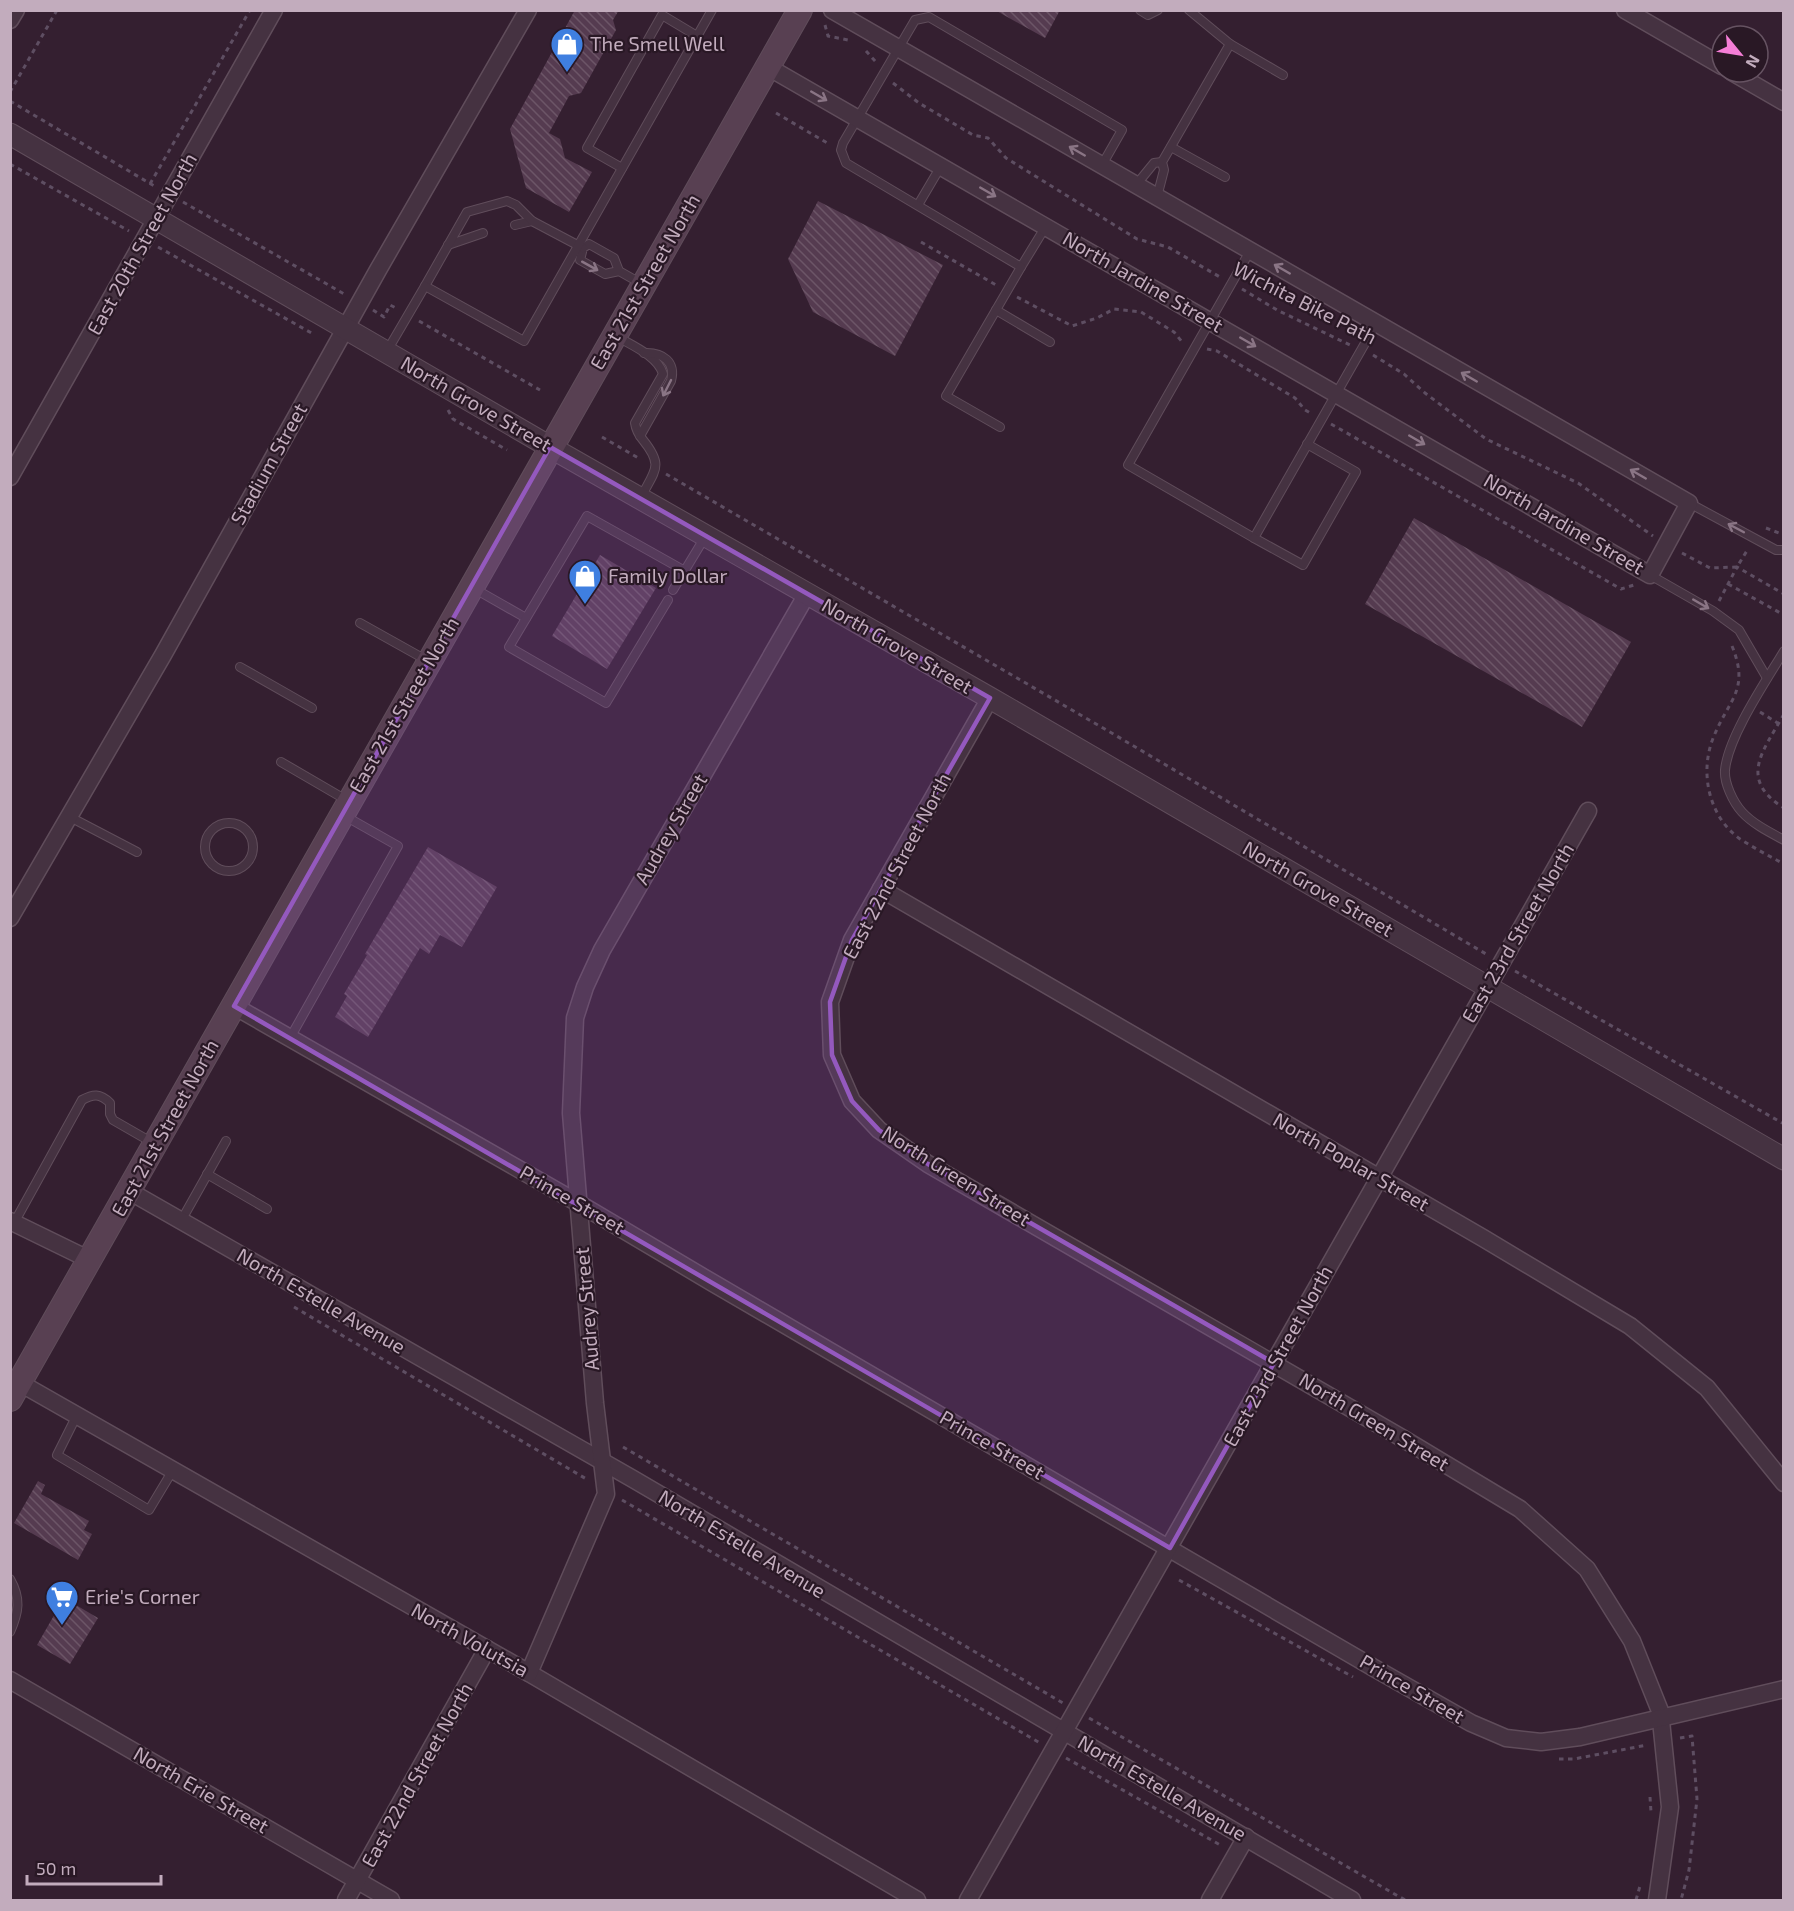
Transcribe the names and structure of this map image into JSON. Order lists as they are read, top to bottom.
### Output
{
  "streets": {
    "main road": ["East 21st Street North"],
    "street": [
      "East 20th Street North",
      "North Jardine Street",
      "North Grove Street",
      "Stadium Street",
      "Audrey Street",
      "East 22nd Street North",
      "East 23rd Street North",
      "North Poplar Street",
      "North Green Street",
      "Prince Street",
      "North Estelle Avenue",
      "North Volutsia",
      "North Erie Street"
    ],
    "path": ["Wichita Bike Path"]
  },
  "crossings": [
    ["East 20th Street North", "North Grove Street"],
    ["East 21st Street North", "North Jardine Street"],
    ["East 21st Street North", "North Grove Street"],
    ["East 21st Street North", "Prince Street"],
    ["East 21st Street North", "North Estelle Avenue"],
    ["East 21st Street North", "North Volutsia"],
    ["North Jardine Street", "Wichita Bike Path"],
    ["North Grove Street", "Stadium Street"],
    ["North Grove Street", "Audrey Street"],
    ["North Grove Street", "East 22nd Street North"],
    ["North Grove Street", "East 23rd Street North"],
    ["Audrey Street", "Prince Street"],
    ["Audrey Street", "North Estelle Avenue"],
    ["Audrey Street", "North Volutsia"],
    ["East 22nd Street North", "North Poplar Street"],
    ["East 22nd Street North", "North Green Street"],
    ["East 22nd Street North", "North Volutsia"],
    ["East 22nd Street North", "North Erie Street"],
    ["East 23rd Street North", "North Poplar Street"],
    ["East 23rd Street North", "North Green Street"],
    ["East 23rd Street North", "Prince Street"],
    ["East 23rd Street North", "North Estelle Avenue"],
    ["North Green Street", "Prince Street"]
  ],
  "places": {
    "shop": ["The Smell Well", "Family Dollar"],
    "supermarket": ["Erie's Corner"]
  },
  "scale_bar": "50 m",
  "north": "bottom right"
}
